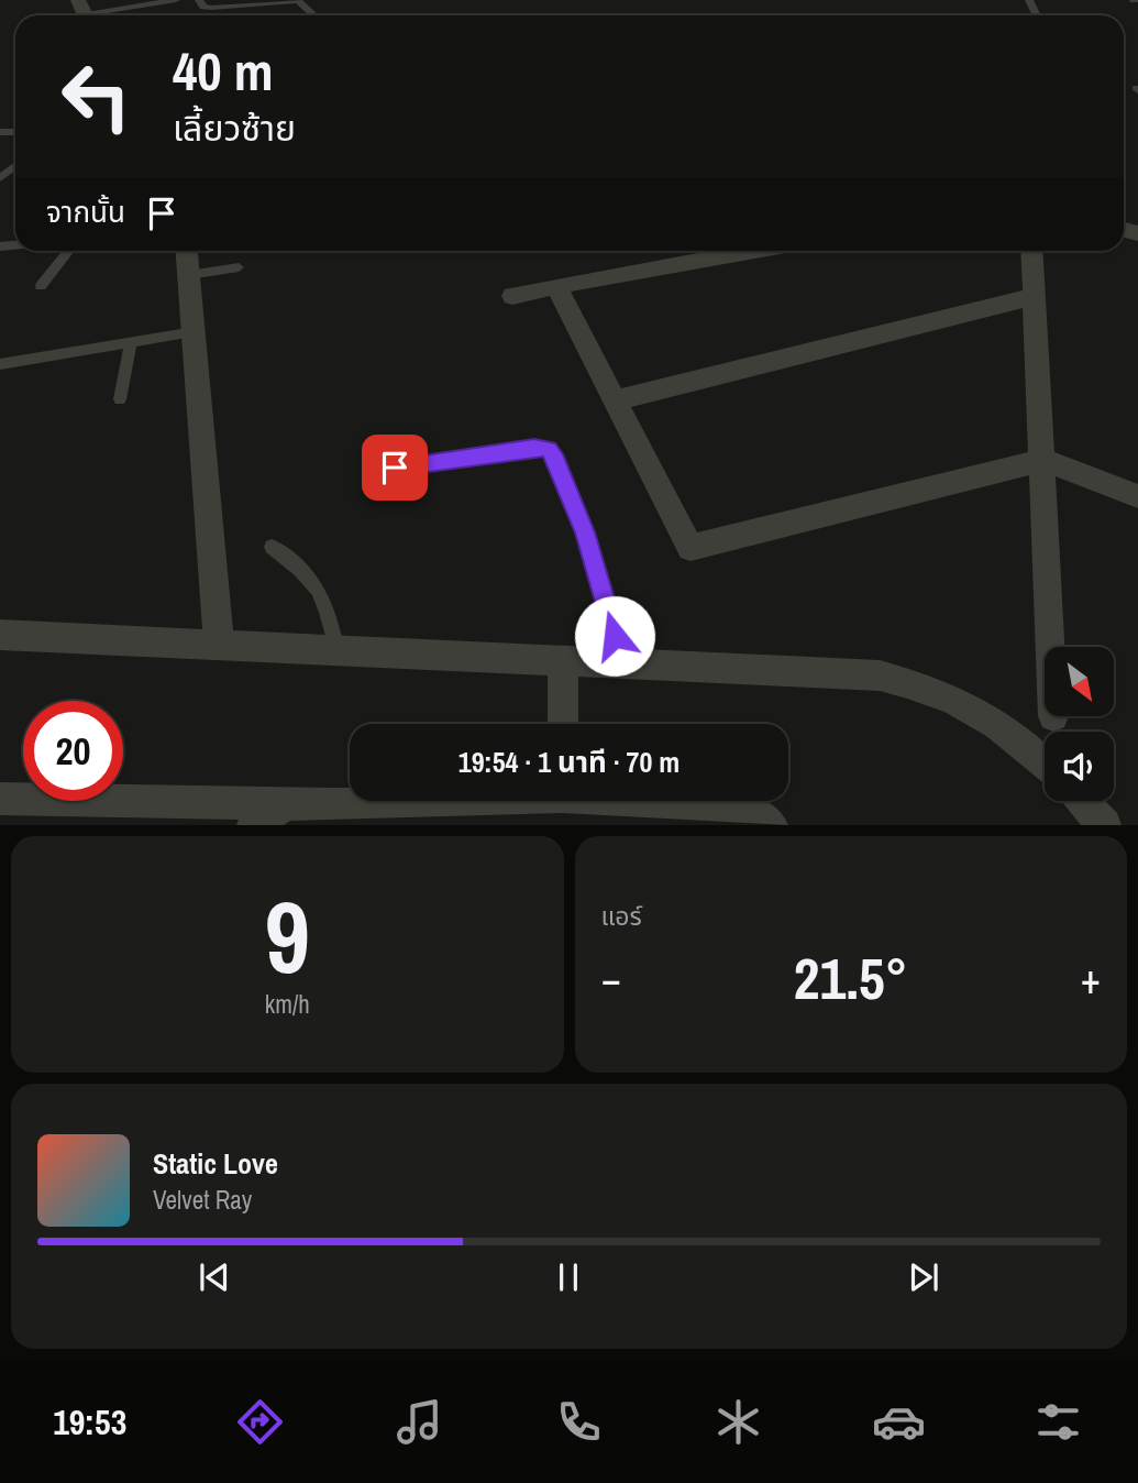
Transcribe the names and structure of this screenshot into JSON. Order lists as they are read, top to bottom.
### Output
{
  "north": "bottom right",
  "page": {
    "turn": ["40 m", "เลี้ยวซ้าย"],
    "then": "จากนั้น",
    "limit": "20",
    "trip": "19:54 · 1 นาที · 70 m",
    "tile": [
      ["9", "km/h"],
      "แอร์"
    ],
    "heat": ["−", "21.5°", "+"],
    "song": ["Static Love", "Velvet Ray"],
    "tabs": "19:53"
  }
}
